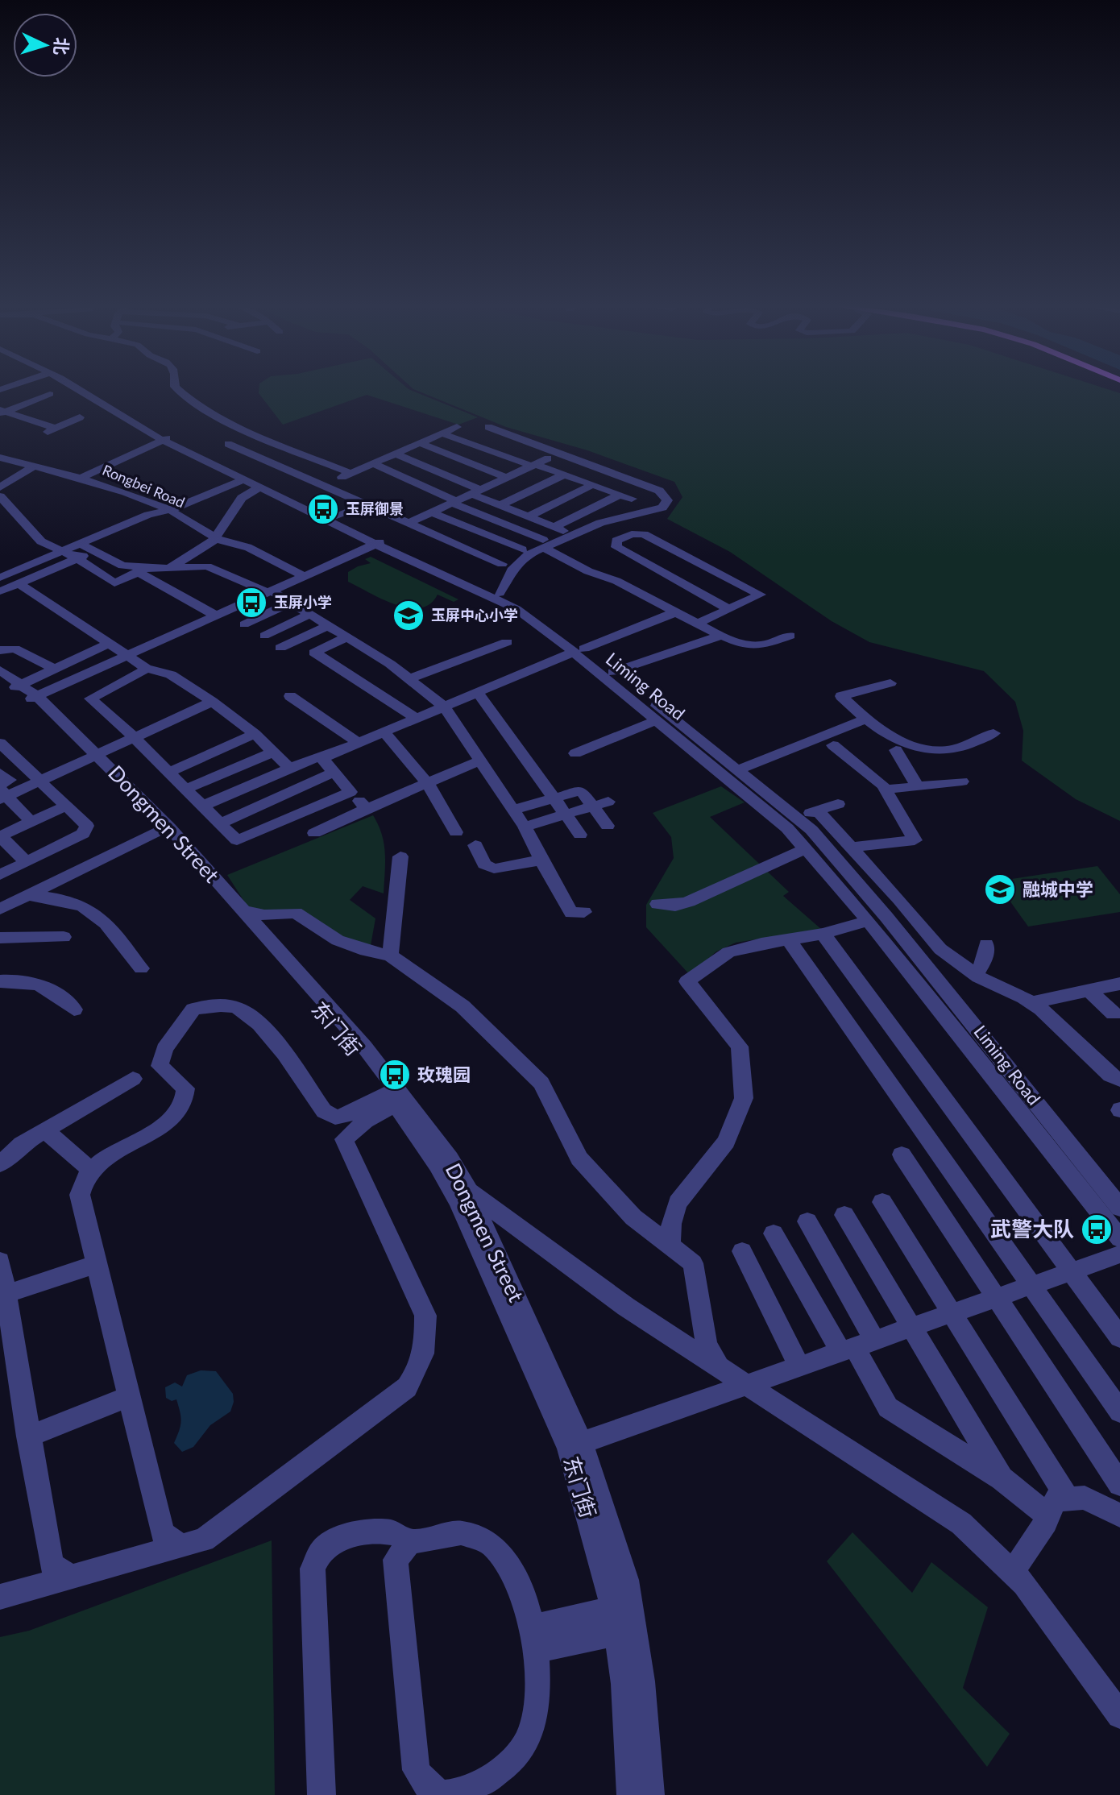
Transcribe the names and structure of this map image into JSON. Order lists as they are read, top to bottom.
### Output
{
  "streets": {
    "street": [
      "Rongbei Road",
      "Liming Road",
      "Dongmen Street",
      "东门街"
    ]
  },
  "crossings": [
    ["Dongmen Street", "东门街"]
  ],
  "places": {
    "bus stop": [
      "玉屏御景",
      "玉屏小学",
      "玫瑰园",
      "武警大队"
    ],
    "school or university": ["玉屏中心小学", "融城中学"]
  },
  "north": "right"
}
